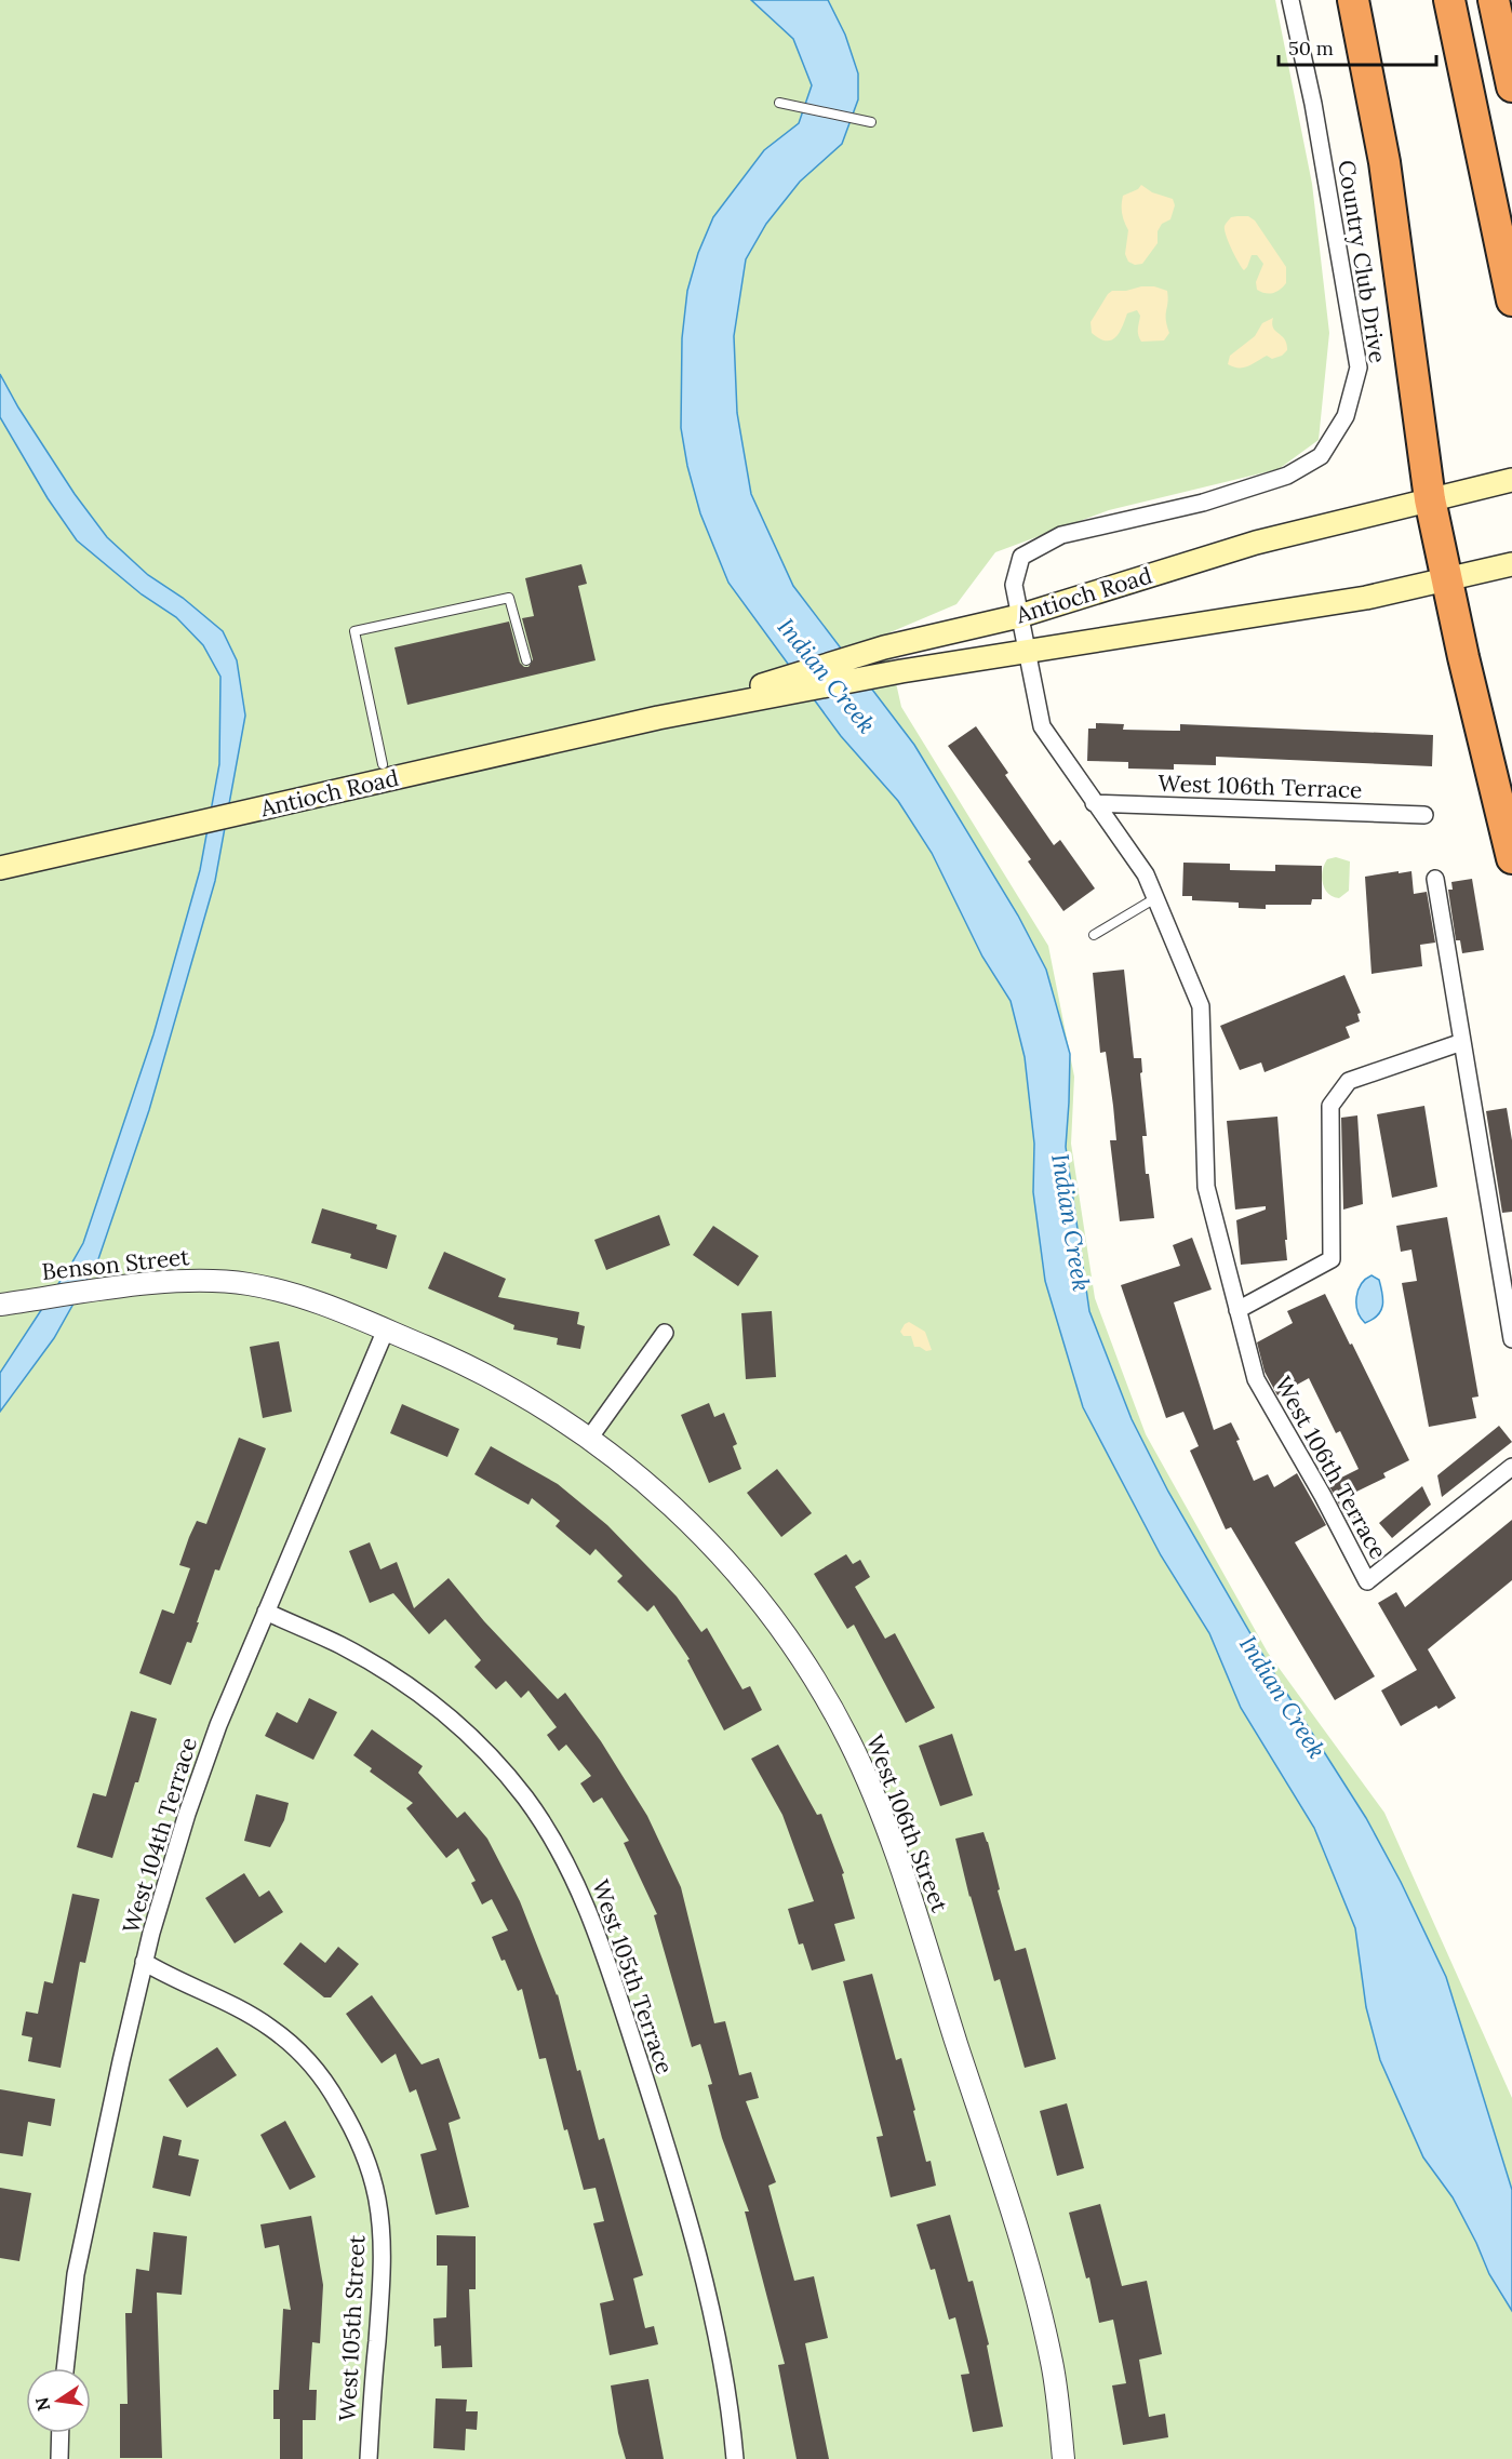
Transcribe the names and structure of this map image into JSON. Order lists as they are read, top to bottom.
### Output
{
  "streets": {
    "main road": ["Antioch Road"],
    "street": [
      "Country Club Drive",
      "West 106th Terrace",
      "Benson Street",
      "West 106th Street",
      "West 104th Terrace",
      "West 105th Terrace",
      "West 105th Street"
    ]
  },
  "crossings": [
    ["Country Club Drive", "Antioch Road"],
    ["Country Club Drive", "West 106th Terrace"],
    ["Antioch Road", "West 106th Terrace"],
    ["Benson Street", "West 106th Street"],
    ["Benson Street", "West 104th Terrace"],
    ["West 106th Street", "West 104th Terrace"],
    ["West 104th Terrace", "West 105th Terrace"],
    ["West 104th Terrace", "West 105th Street"]
  ],
  "water": ["Indian Creek"],
  "scale_bar": "50 m",
  "north": "left"
}
